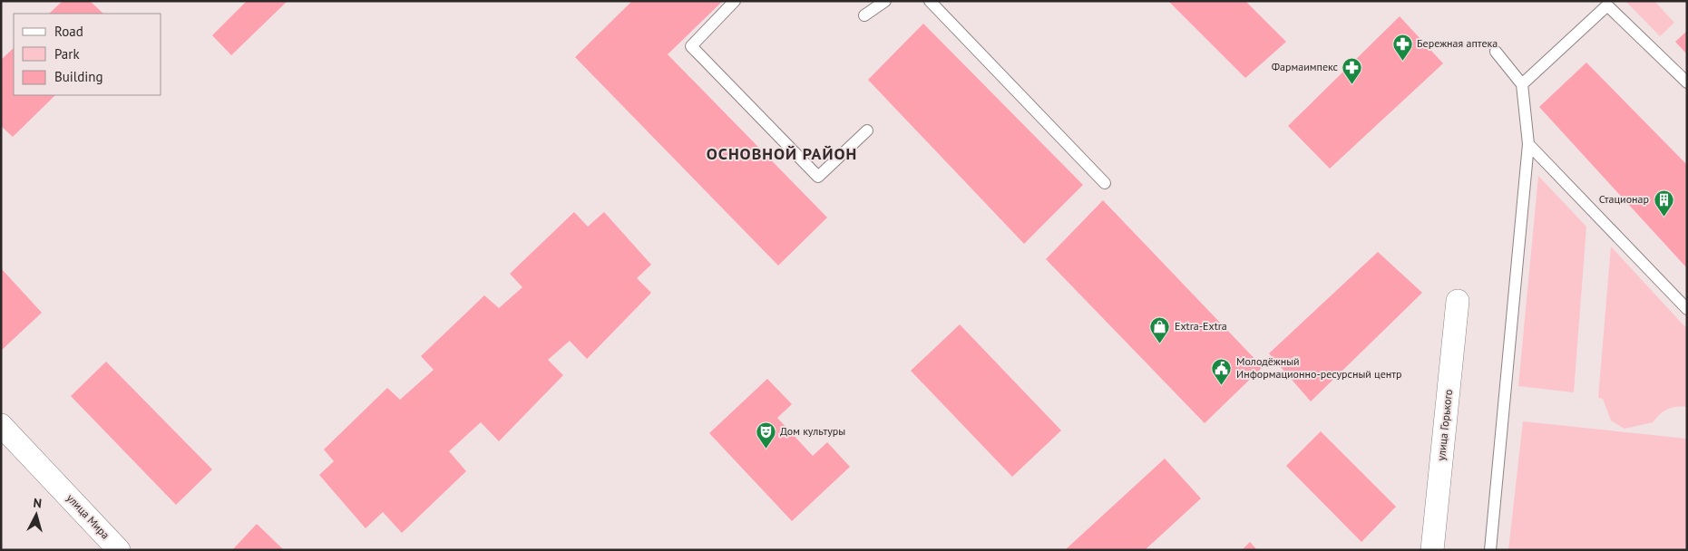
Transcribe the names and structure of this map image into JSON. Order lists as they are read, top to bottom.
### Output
{
  "streets": {
    "street": ["улица Горького", "улица Мира"]
  },
  "districts": ["ОСНОВНОЙ РАЙОН"],
  "places": {
    "pharmacy": ["Бережная аптека", "Фармаимпекс"],
    "building": ["Стационар"],
    "shop": ["Extra-Extra"],
    "public building": ["Молодёжный Информационно-ресурсный центр"],
    "theatre": ["Дом культуры"]
  },
  "legend": ["Road", "Park", "Building"],
  "north": "top"
}
